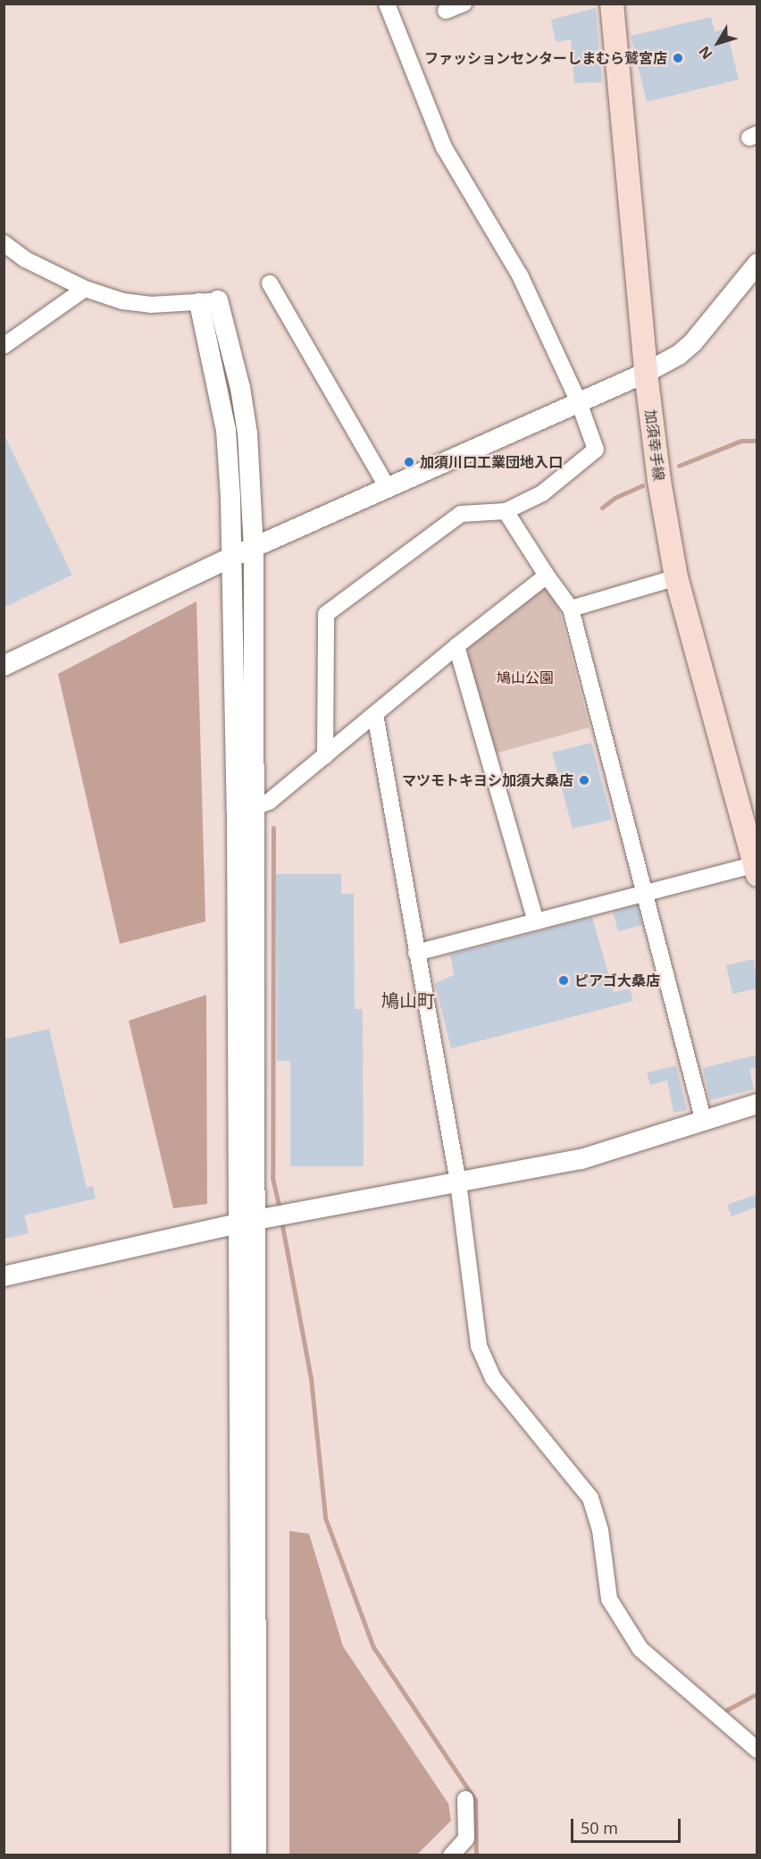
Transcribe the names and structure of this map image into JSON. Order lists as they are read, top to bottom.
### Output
{
  "streets": {
    "main road": ["加須幸手線"]
  },
  "districts": ["鳩山町"],
  "parks": ["鳩山公園"],
  "places": [
    "ファッションセンターしまむら鷲宮店",
    "加須川口工業団地入口",
    "マツモトキヨシ加須大桑店",
    "ピアゴ大桑店"
  ],
  "scale_bar": "50 m",
  "north": "bottom left"
}
